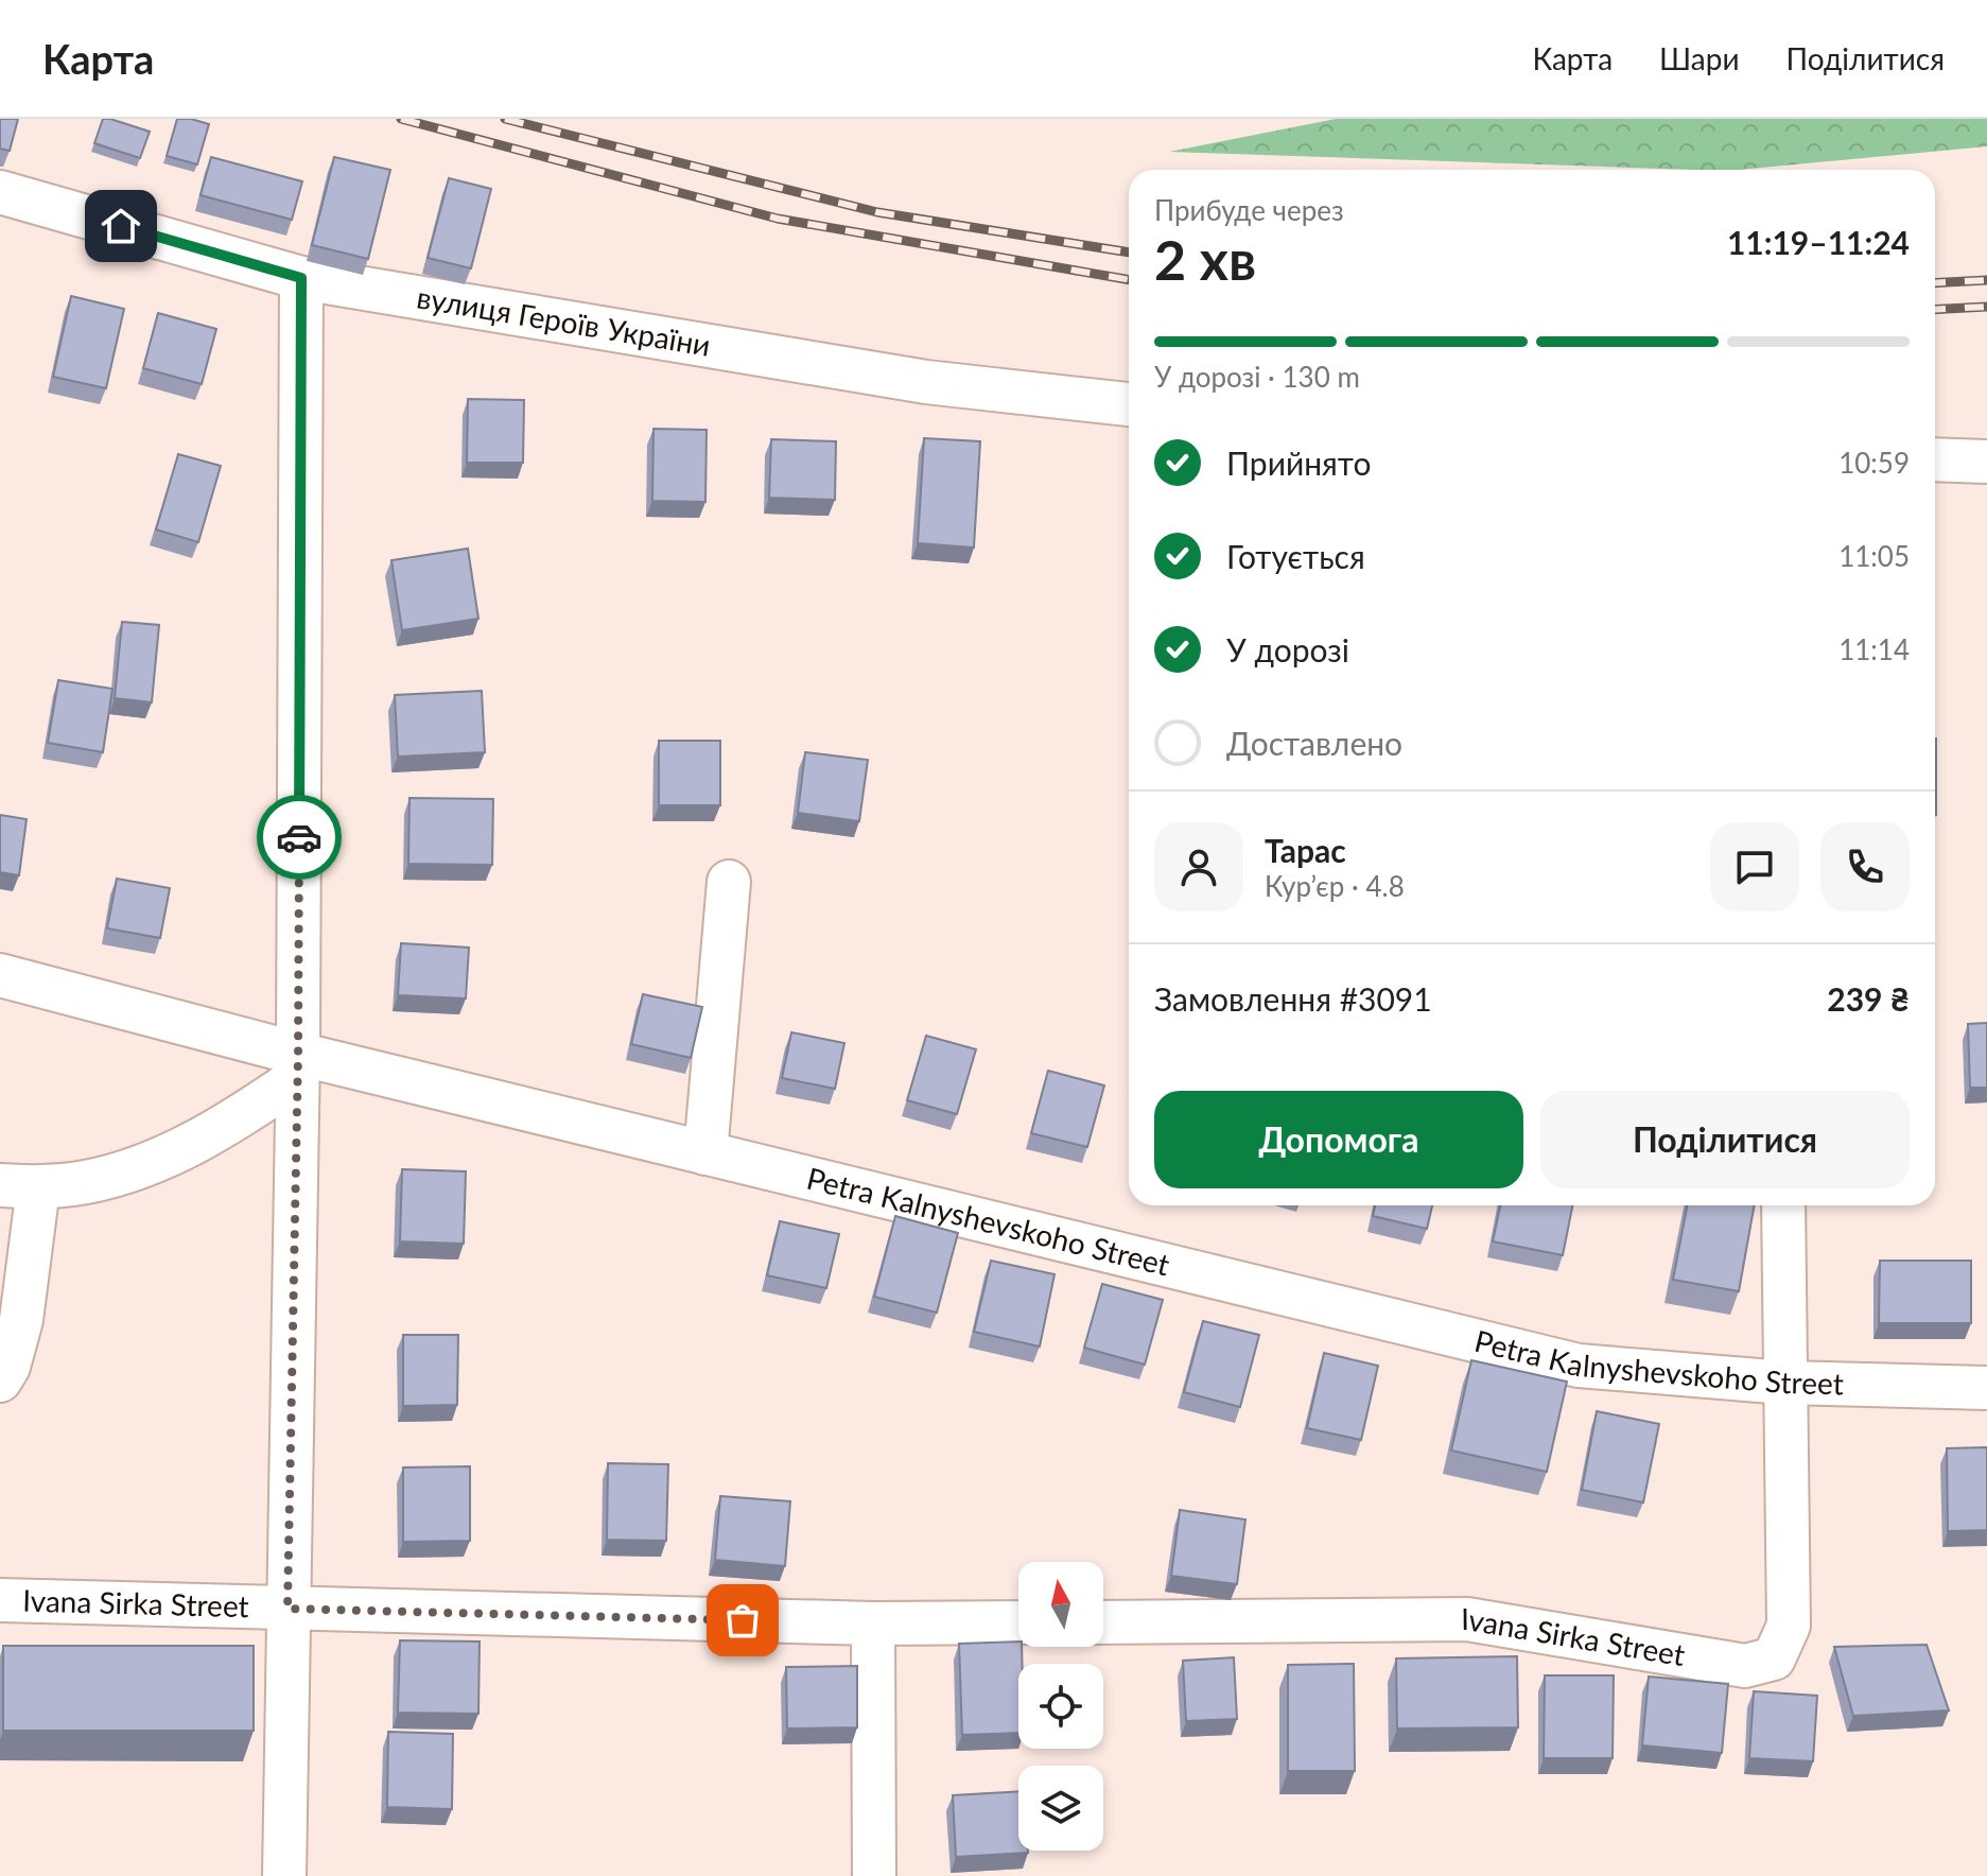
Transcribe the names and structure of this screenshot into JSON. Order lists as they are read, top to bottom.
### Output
{
  "streets": {
    "street": ["вулиця Героїв України", "Petra Kalnyshevskoho Street", "Ivana Sirka Street"]
  },
  "crossings": [
    ["Petra Kalnyshevskoho Street", "Ivana Sirka Street"]
  ],
  "north": "top",
  "page": {
    "header": "Карта",
    "nav": ["Карта", "Шари", "Поділитися"],
    "heading": ["2 хв", "Прибуде через", "11:19–11:24"],
    "panel": [
      "Тарас",
      "Кур’єр · 4.8",
      "Замовлення #3091",
      "239 ₴"
    ],
    "bar": "У дорозі · 130 m",
    "list": [
      ["Прийнято", "10:59"],
      ["Готується", "11:05"],
      ["У дорозі", "11:14"],
      "Доставлено"
    ],
    "buttons": ["Допомога", "Поділитися"]
  }
}
